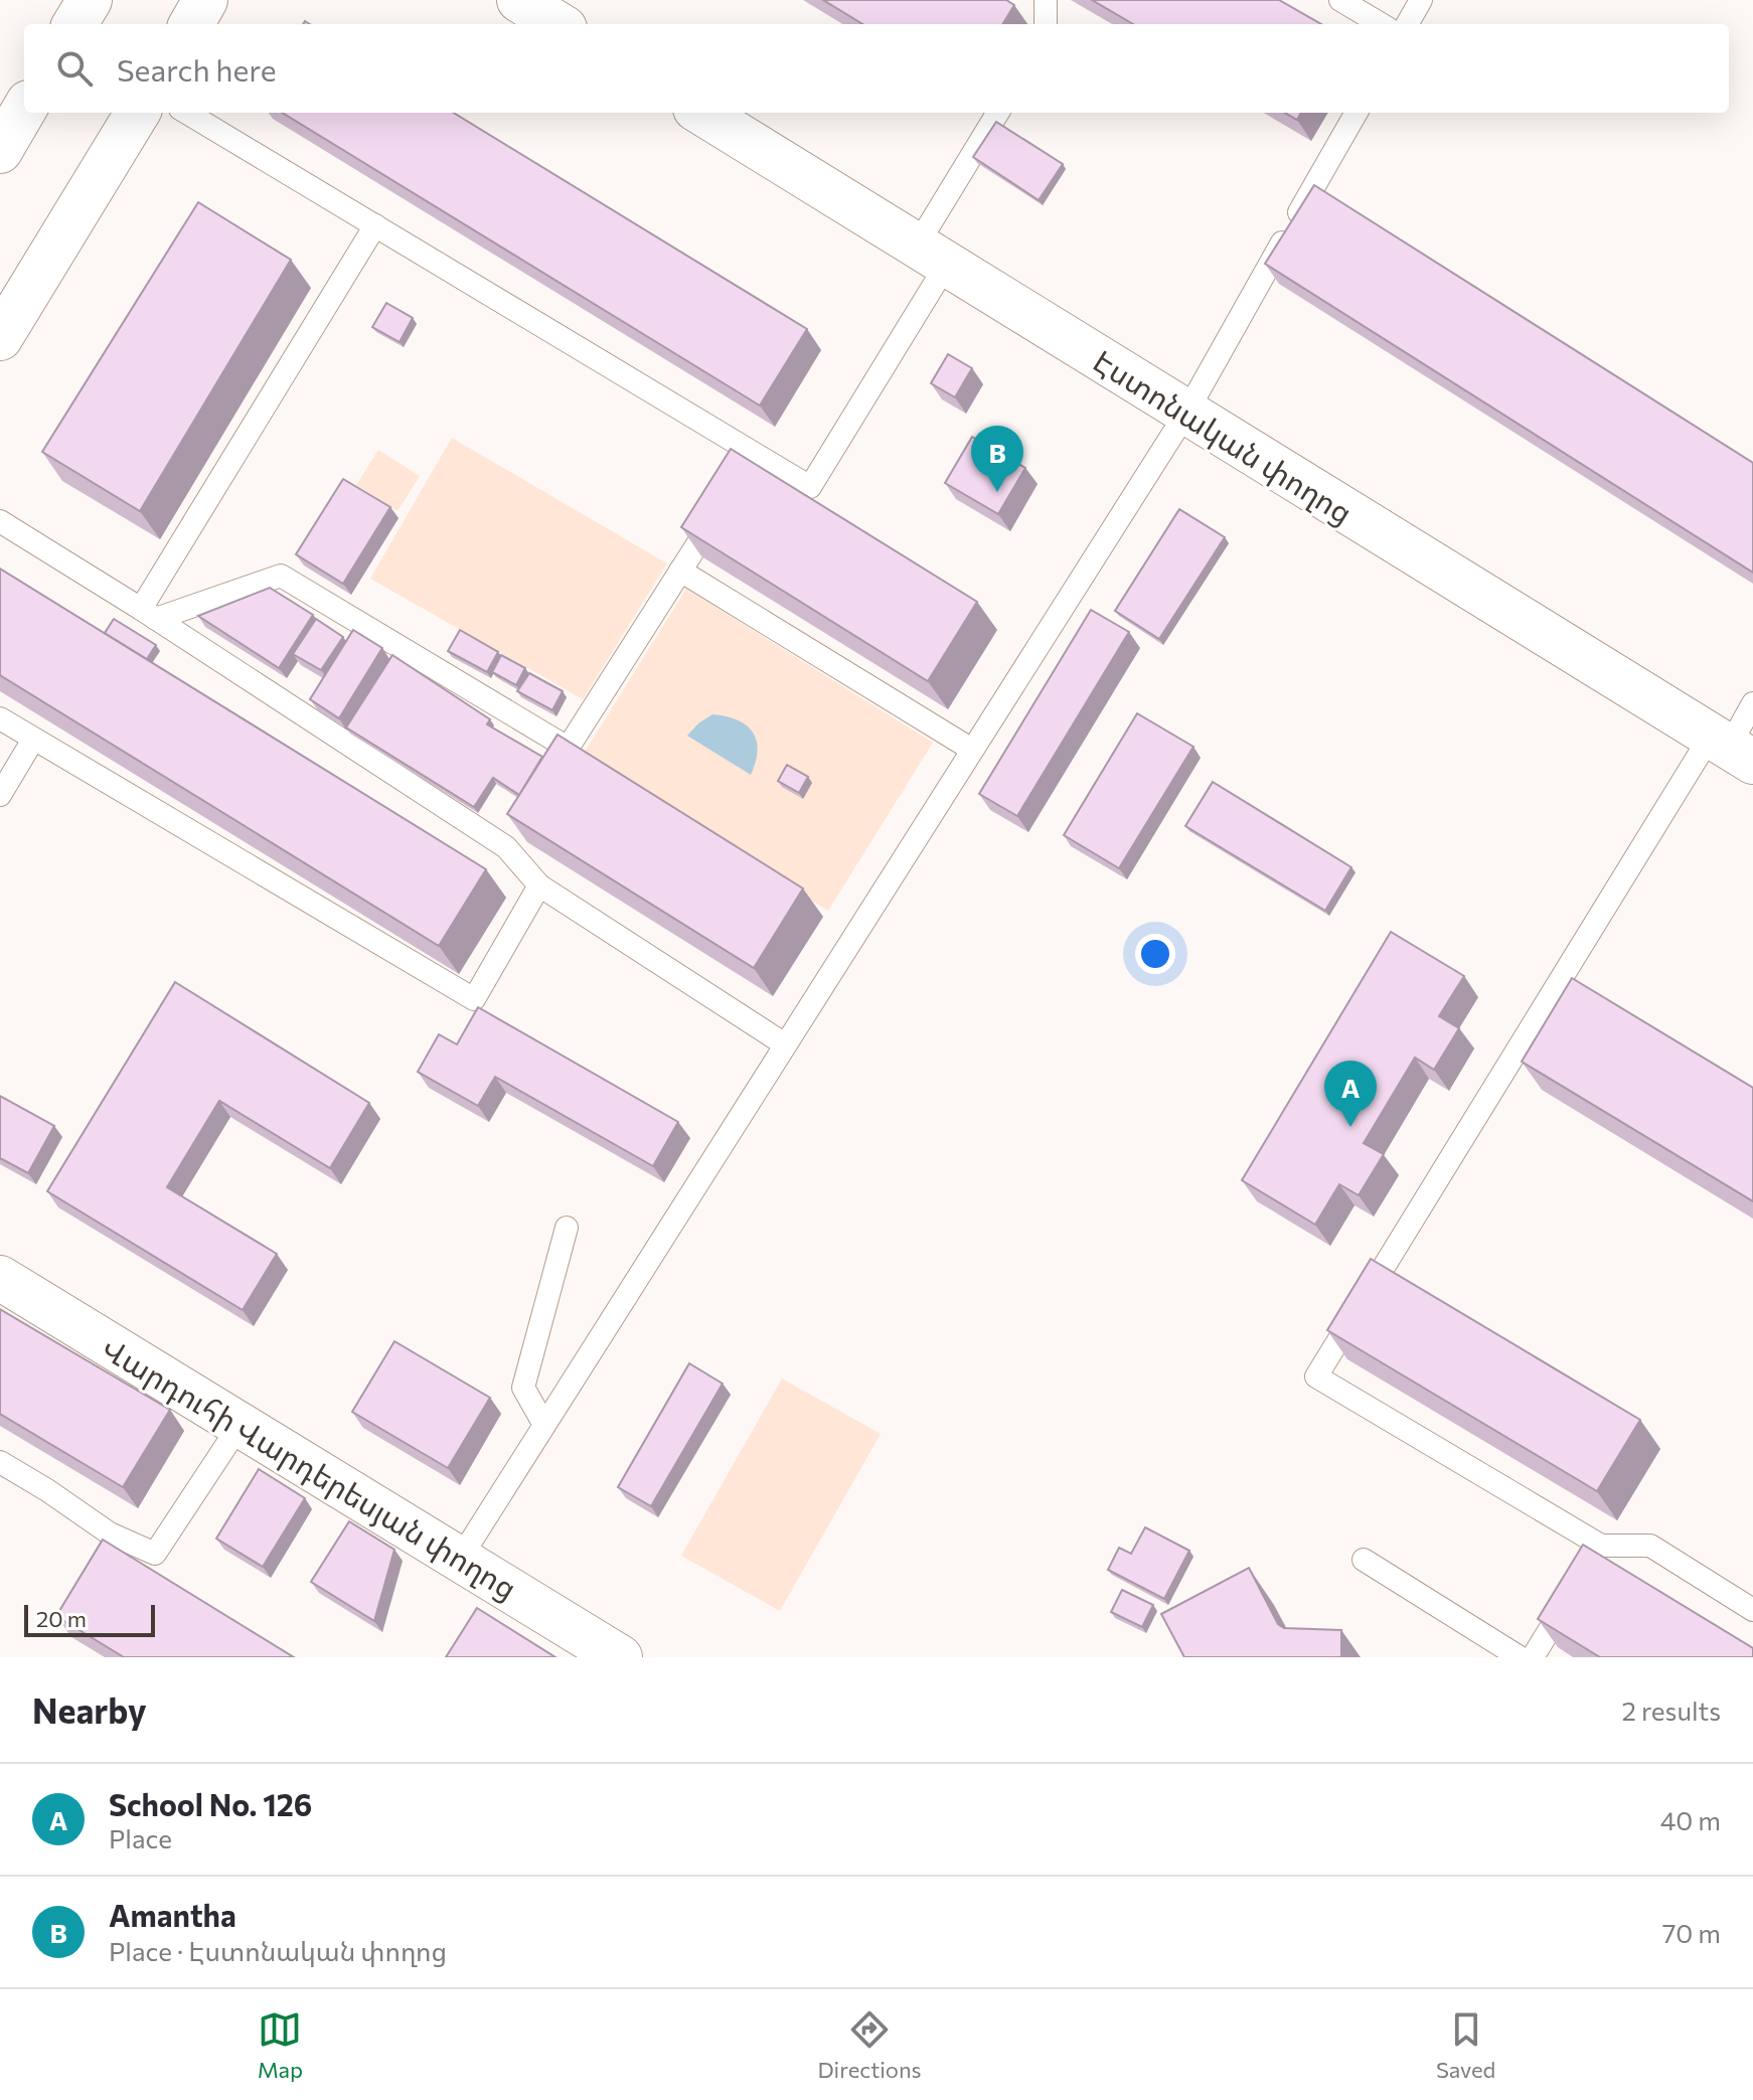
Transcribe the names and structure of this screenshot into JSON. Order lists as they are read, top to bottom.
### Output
{
  "streets": {
    "street": ["Էստոնական փողոց", "Վարդուհի Վարդերեսյան փողոց"]
  },
  "scale_bar": "20 m",
  "page": {
    "search": "Search here",
    "pins": ["B", "A"],
    "scale": "20 m",
    "heading": ["Nearby", "2 results"],
    "list": [
      {
        "mark": "A",
        "name": "School No. 126",
        "note": "Place",
        "value": "40 m"
      },
      {
        "mark": "B",
        "name": "Amantha",
        "note": "Place · Էստոնական փողոց",
        "value": "70 m"
      }
    ],
    "nav": ["Map", "Directions", "Saved"]
  }
}
